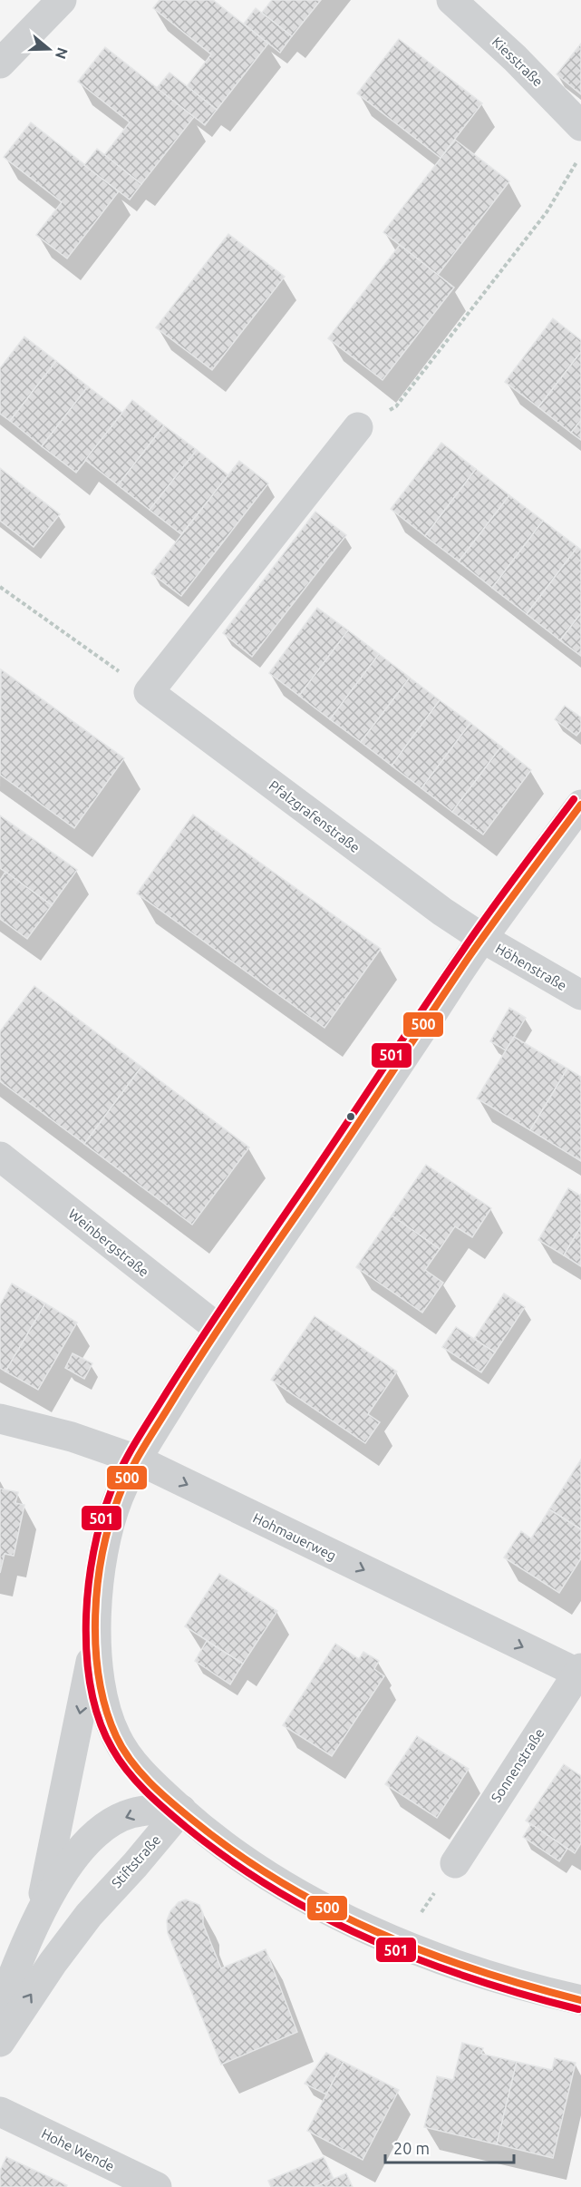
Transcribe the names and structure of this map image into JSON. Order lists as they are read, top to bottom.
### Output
{
  "streets": {
    "street": [
      "Kiesstraße",
      "Pfalzgrafenstraße",
      "Höhenstraße",
      "Weinbergstraße",
      "Hohmauerweg",
      "Sonnenstraße",
      "Stiftstraße",
      "Hohe Wende"
    ]
  },
  "crossings": [
    ["Pfalzgrafenstraße", "Höhenstraße"],
    ["Hohmauerweg", "Sonnenstraße"]
  ],
  "one_way": ["Hohmauerweg"],
  "lines": ["transit line 501", "transit line 500"],
  "scale_bar": "20 m",
  "north": "right"
}
